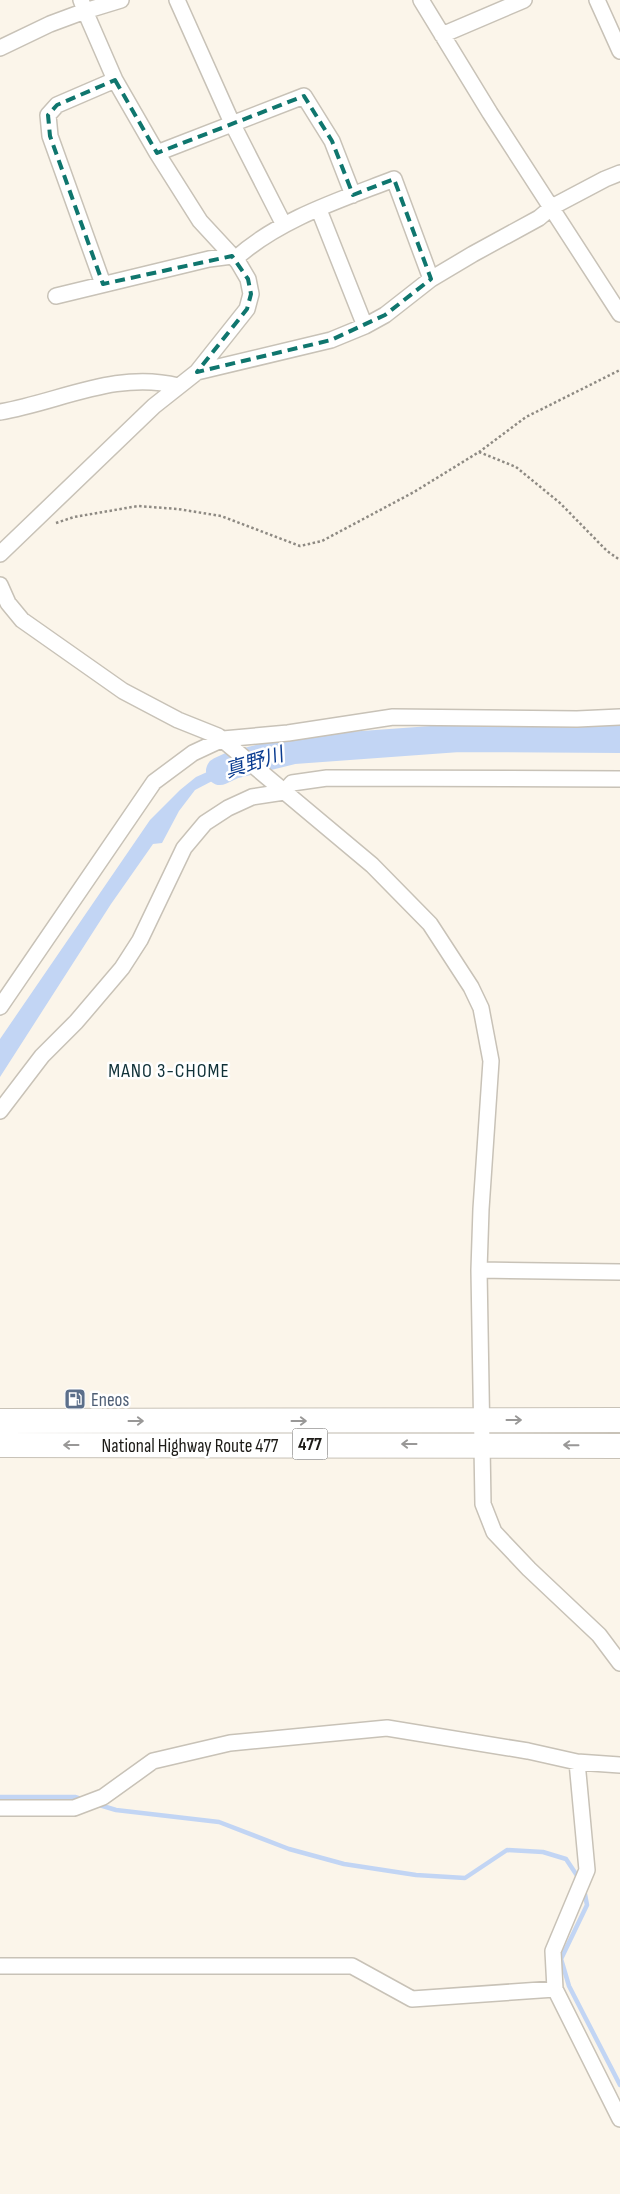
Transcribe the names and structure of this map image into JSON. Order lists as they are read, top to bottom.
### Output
{
  "streets": {
    "highway": ["477", "National Highway Route 477"]
  },
  "districts": ["MANO 3-CHOME"],
  "water": ["真野川"],
  "places": {
    "fuel station": ["Eneos"]
  }
}
